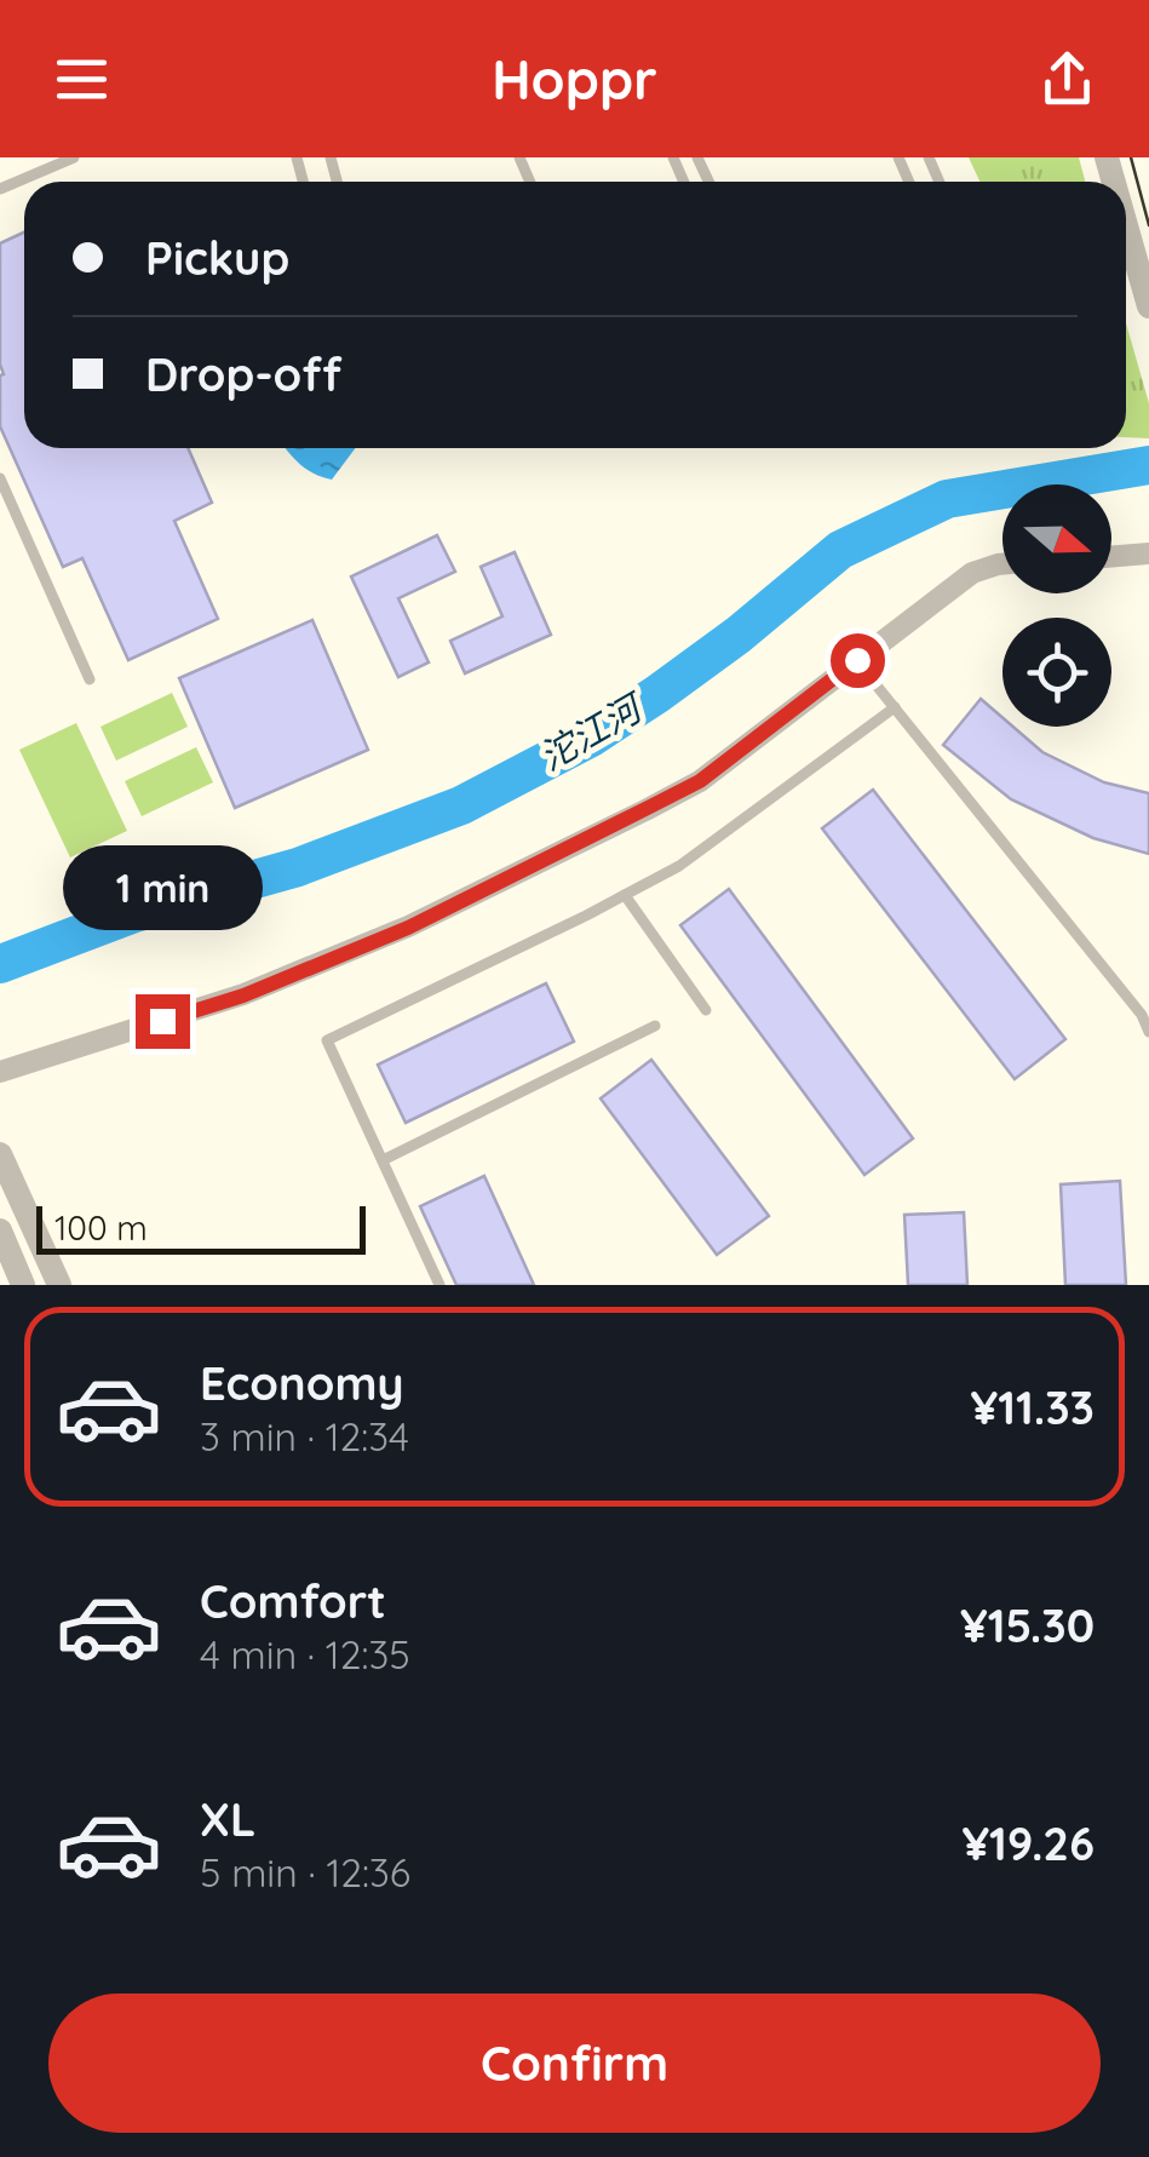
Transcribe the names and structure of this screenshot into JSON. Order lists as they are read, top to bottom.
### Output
{
  "water": ["沱江河"],
  "scale_bar": "100 m",
  "north": "right",
  "page": {
    "header": "Hoppr",
    "banner": ["Pickup", "Drop-off"],
    "bubble": "1 min",
    "scale": "100 m",
    "list": [
      {
        "name": "Economy",
        "note": "3 min · 12:34",
        "value": "¥11.33"
      },
      {
        "name": "Comfort",
        "note": "4 min · 12:35",
        "value": "¥15.30"
      },
      {
        "name": "XL",
        "note": "5 min · 12:36",
        "value": "¥19.26"
      }
    ],
    "buttons": "Confirm"
  }
}
